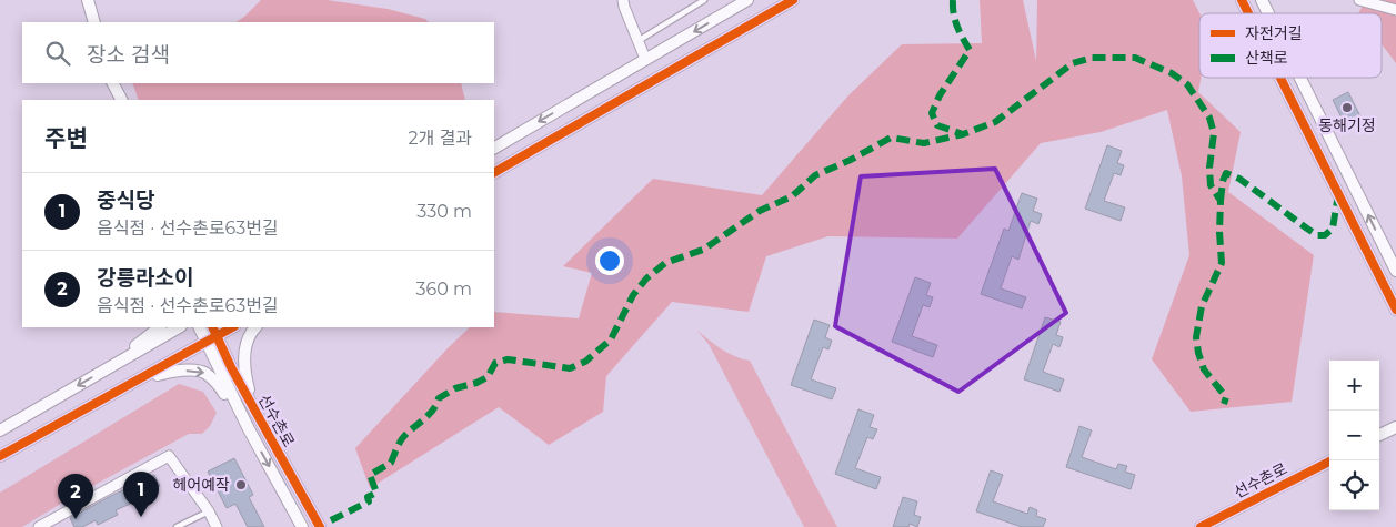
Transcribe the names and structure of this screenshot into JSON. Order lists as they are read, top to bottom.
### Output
{
  "streets": {
    "street": ["선수촌로"]
  },
  "places": ["동해기정", "헤어예작"],
  "legend": ["자전거길", "산책로"],
  "page": {
    "search": "장소 검색",
    "heading": ["주변", "2개 결과"],
    "list": [
      {
        "mark": "1",
        "name": "중식당",
        "note": "음식점 · 선수촌로63번길",
        "value": "330 m"
      },
      {
        "mark": "2",
        "name": "강릉라소이",
        "note": "음식점 · 선수촌로63번길",
        "value": "360 m"
      }
    ],
    "map_buttons": ["+", "−"],
    "pins": ["1", "2"]
  }
}
